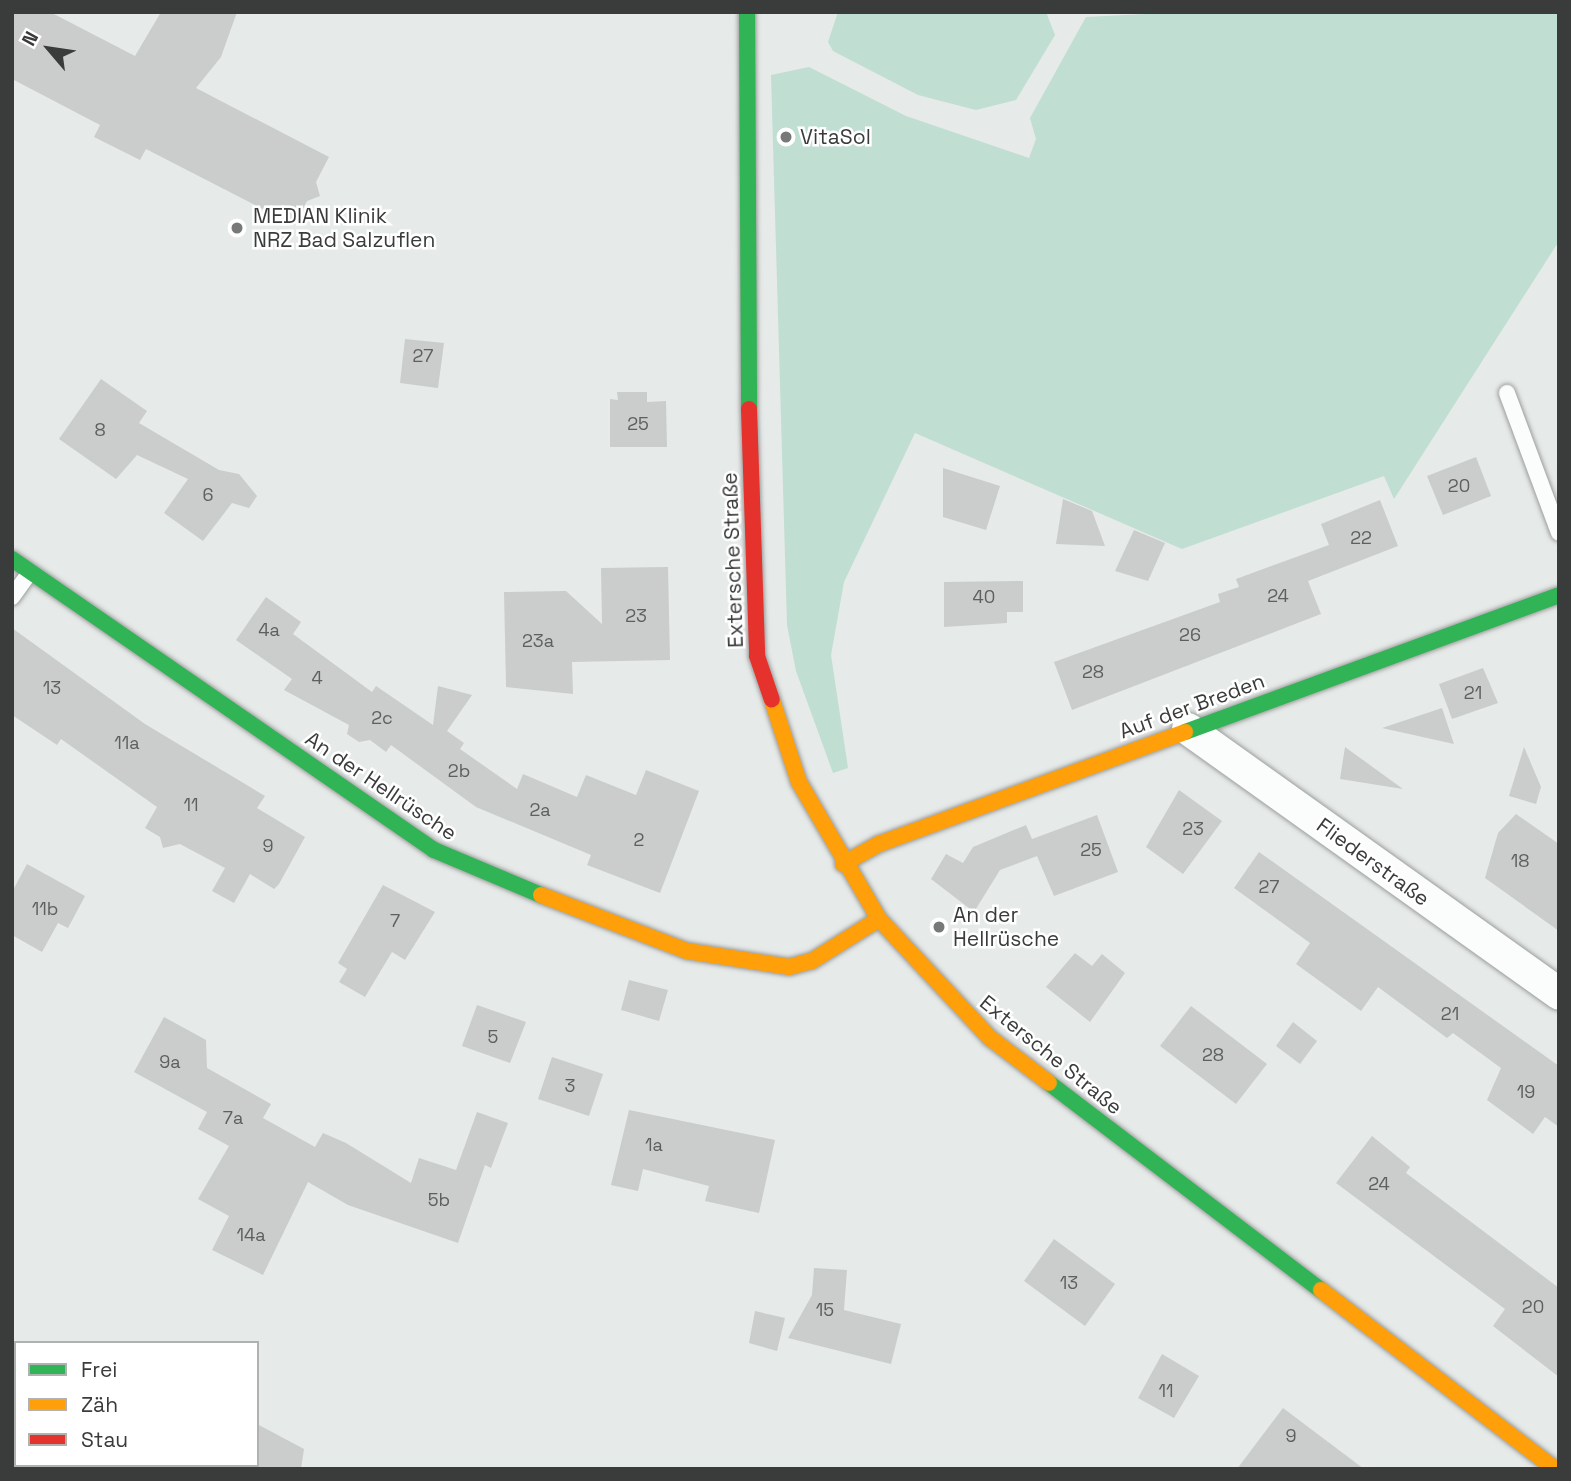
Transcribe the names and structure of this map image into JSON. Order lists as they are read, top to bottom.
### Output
{
  "streets": {
    "main road": ["Extersche Straße", "Auf der Breden", "An der Hellrüsche"],
    "street": ["Fliederstraße"]
  },
  "crossings": [
    ["Extersche Straße", "Auf der Breden"],
    ["Extersche Straße", "An der Hellrüsche"],
    ["Auf der Breden", "Fliederstraße"]
  ],
  "places": ["VitaSol", "MEDIAN Klinik NRZ Bad Salzuflen", "An der Hellrüsche"],
  "house_numbers": [
    "27",
    "25",
    "8",
    "20",
    "6",
    "22",
    "24",
    "40",
    "23",
    "4a",
    "26",
    "23a",
    "28",
    "4",
    "13",
    "21",
    "2c",
    "11a",
    "2b",
    "11",
    "2a",
    "23",
    "2",
    "9",
    "25",
    "18",
    "27",
    "11b",
    "7",
    "21",
    "5",
    "28",
    "9a",
    "3",
    "19",
    "7a",
    "1a",
    "24",
    "5b",
    "14a",
    "13",
    "20",
    "15",
    "11",
    "9"
  ],
  "legend": ["Frei", "Zäh", "Stau"],
  "north": "top left"
}
